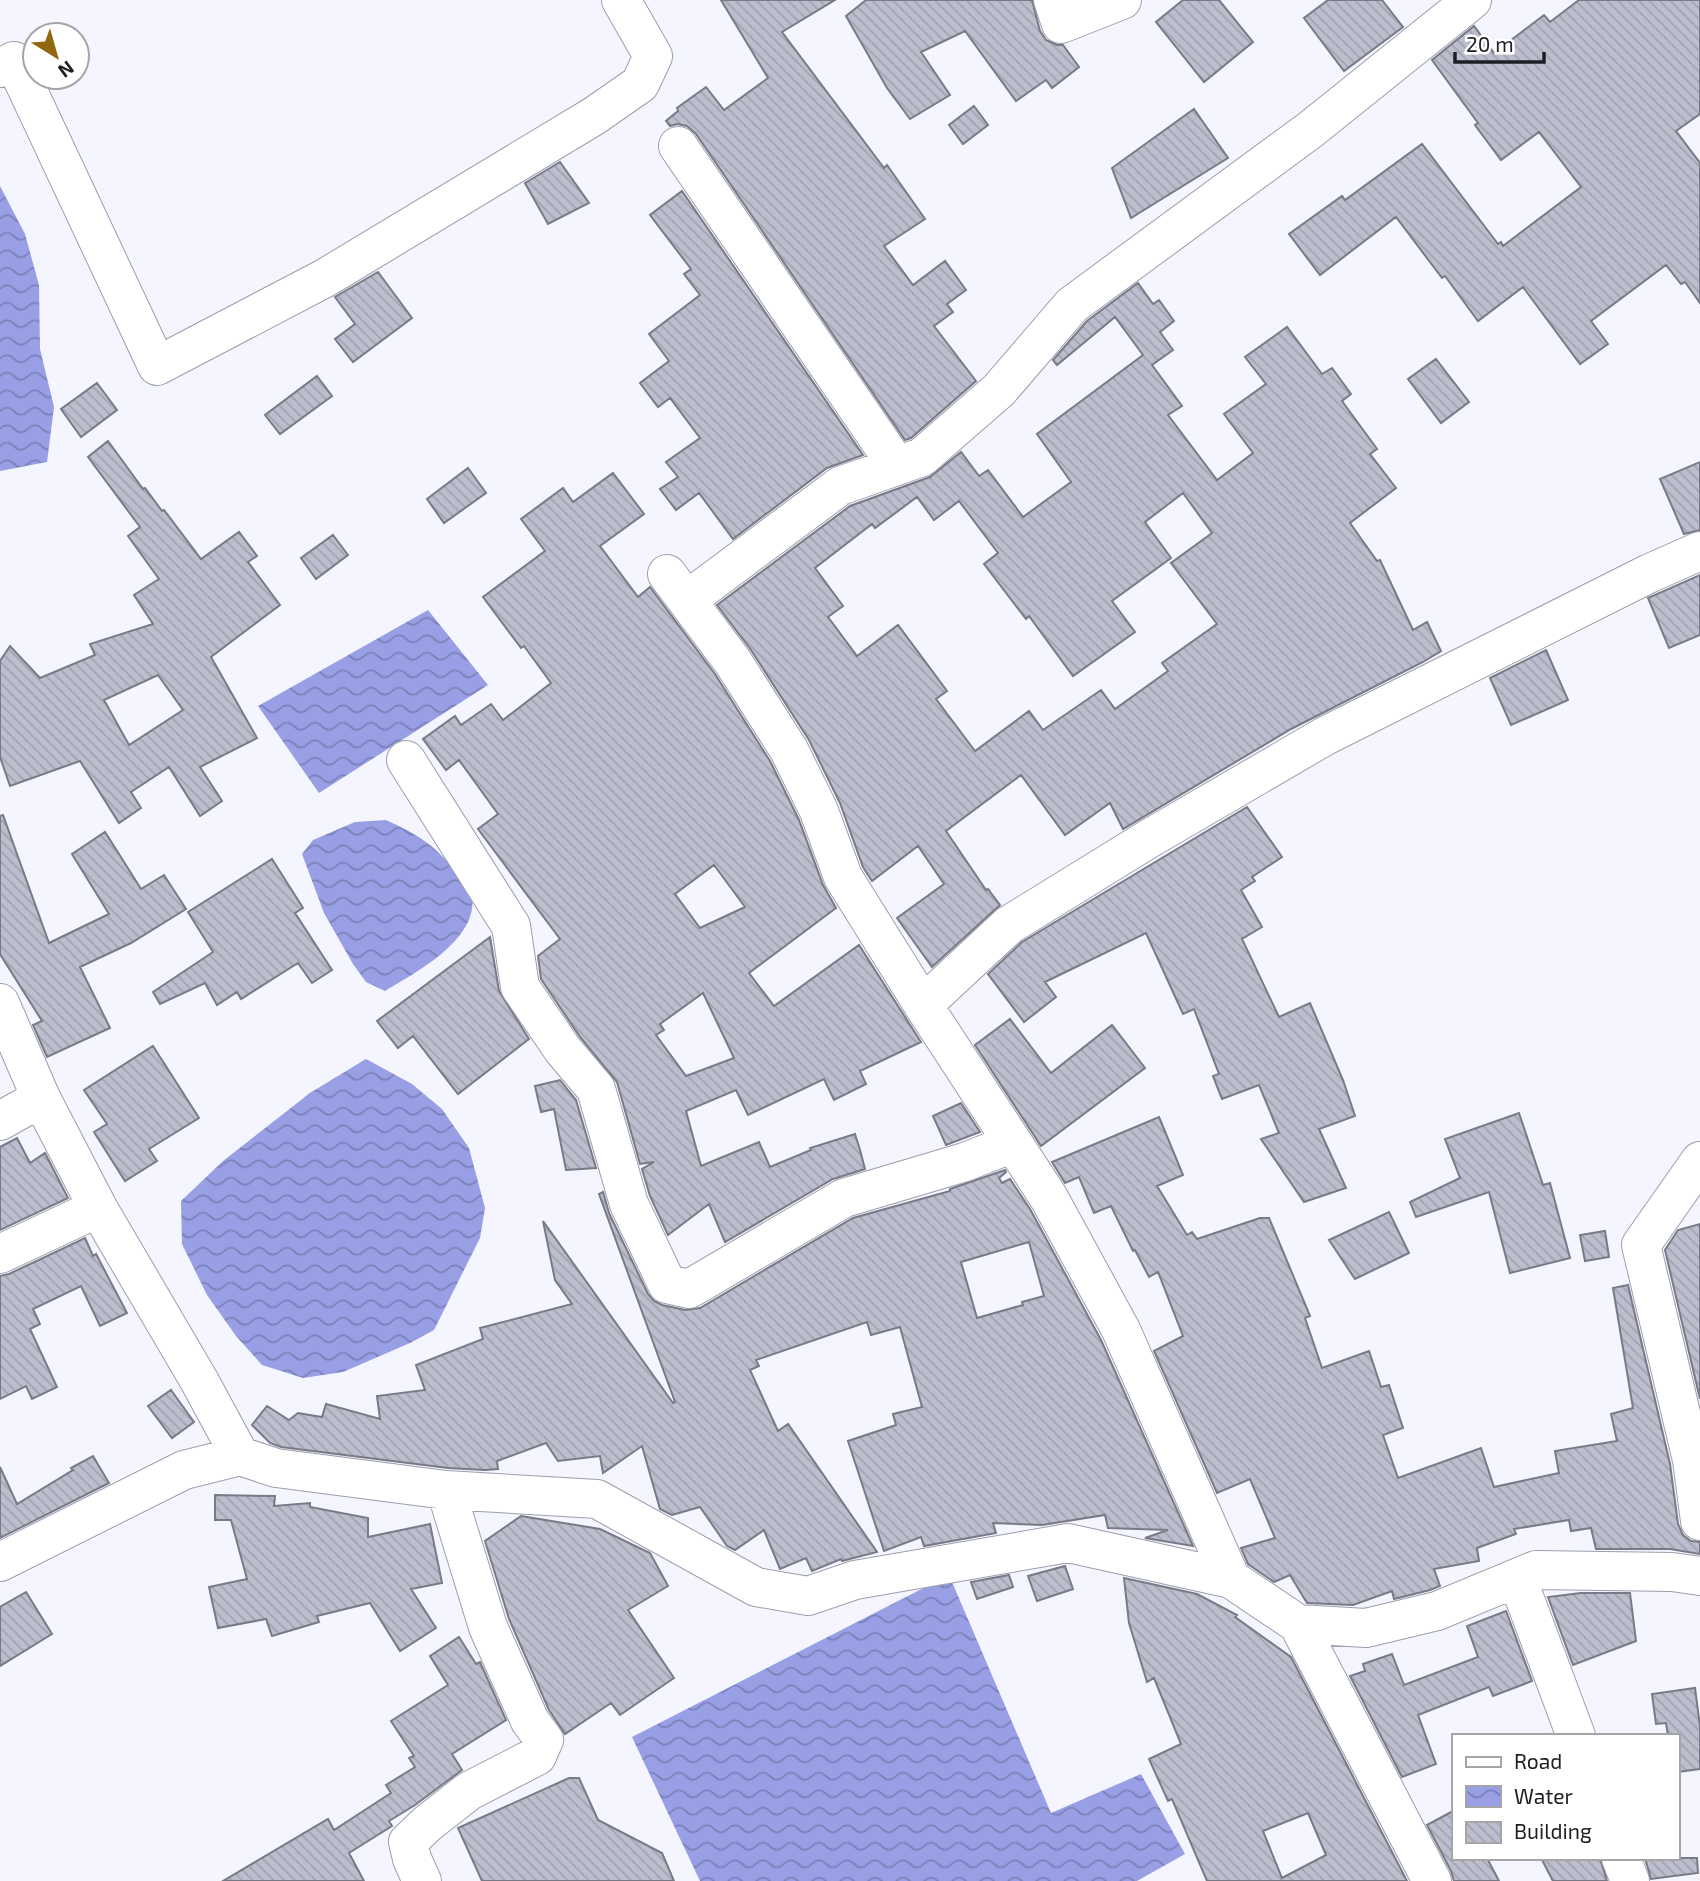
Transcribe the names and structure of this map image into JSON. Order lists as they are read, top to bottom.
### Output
{
  "legend": ["Road", "Water", "Building"],
  "scale_bar": "20 m",
  "north": "bottom right"
}
